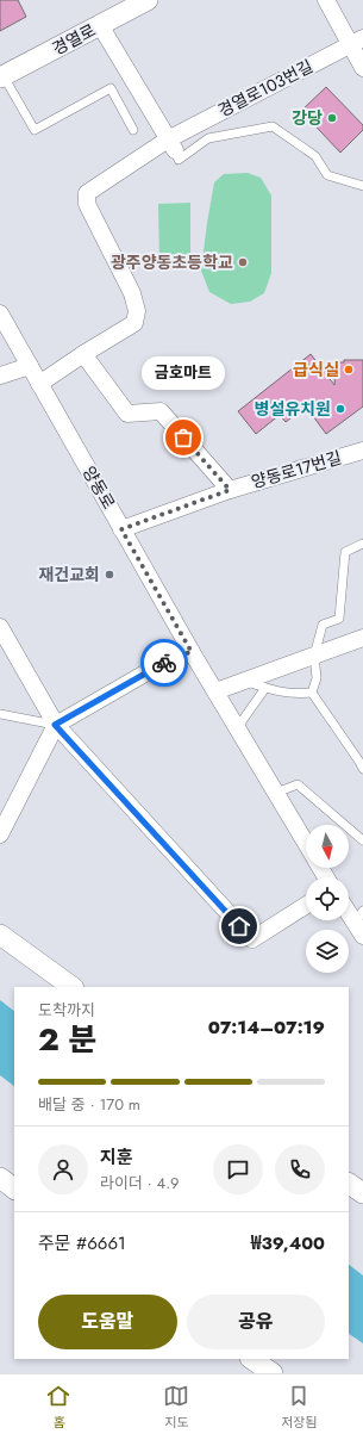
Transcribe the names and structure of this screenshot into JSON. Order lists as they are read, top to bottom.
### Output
{
  "streets": {
    "street": [
      "경열로",
      "경열로103번길",
      "양동로17번길",
      "양동로"
    ]
  },
  "crossings": [
    ["양동로17번길", "양동로"]
  ],
  "places": [
    "강당",
    "광주양동초등학교",
    "급식실",
    "병설유치원",
    "금호마트",
    "재건교회"
  ],
  "north": "bottom",
  "page": {
    "bubble": "금호마트",
    "heading": ["2 분", "도착까지", "07:14–07:19"],
    "panel": [
      "지훈",
      "라이더 · 4.9",
      "주문 #6661",
      "₩39,400"
    ],
    "bar": "배달 중 · 170 m",
    "buttons": ["도움말", "공유"],
    "tabs": ["홈", "지도", "저장됨"]
  }
}
